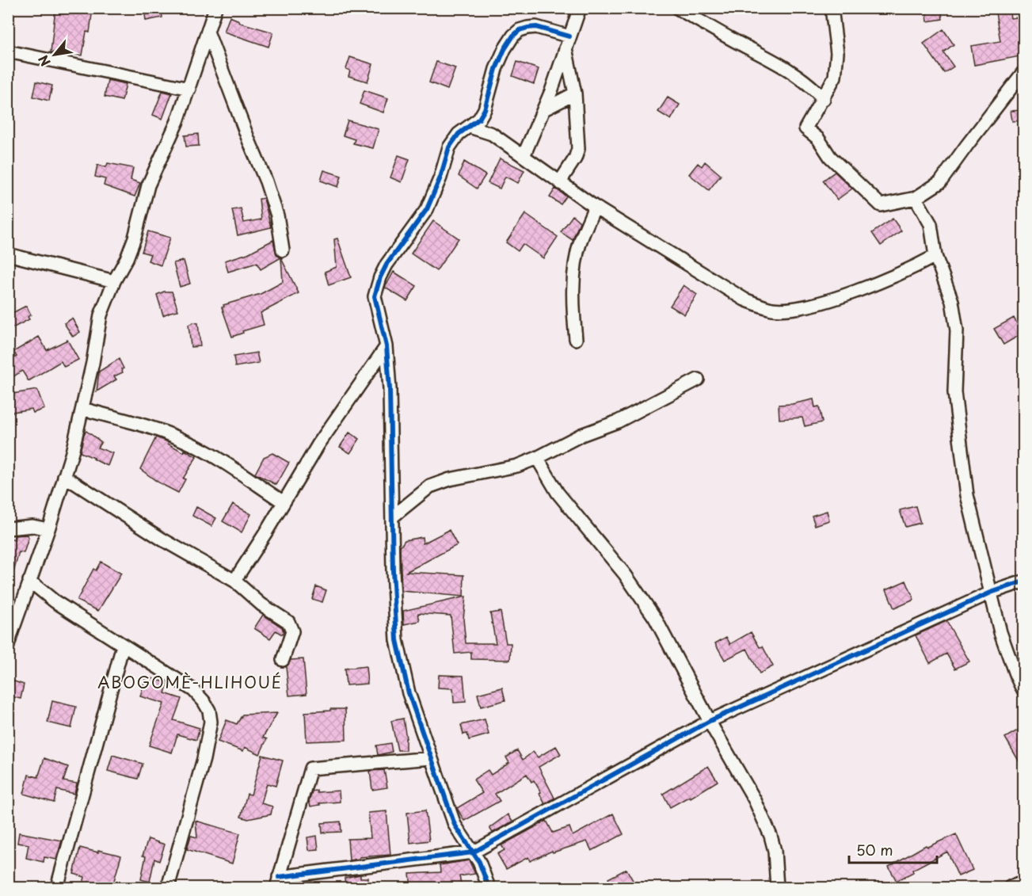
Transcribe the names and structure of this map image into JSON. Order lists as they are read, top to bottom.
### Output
{
  "districts": ["ABOGOMÈ-HLIHOUÉ"],
  "scale_bar": "50 m",
  "north": "bottom left"
}
